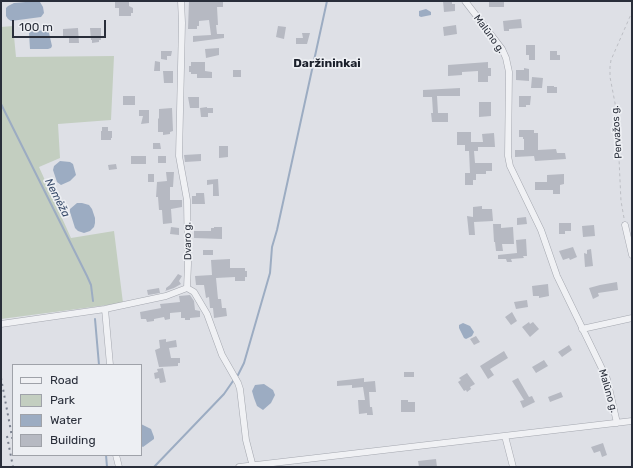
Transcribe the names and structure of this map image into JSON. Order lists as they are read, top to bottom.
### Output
{
  "streets": {
    "street": ["Malūno g.", "Dvaro g."],
    "path": ["Pervažos g."]
  },
  "districts": ["Daržininkai"],
  "water": ["Nemėža"],
  "legend": [
    "Road",
    "Park",
    "Water",
    "Building"
  ],
  "scale_bar": "100 m"
}
